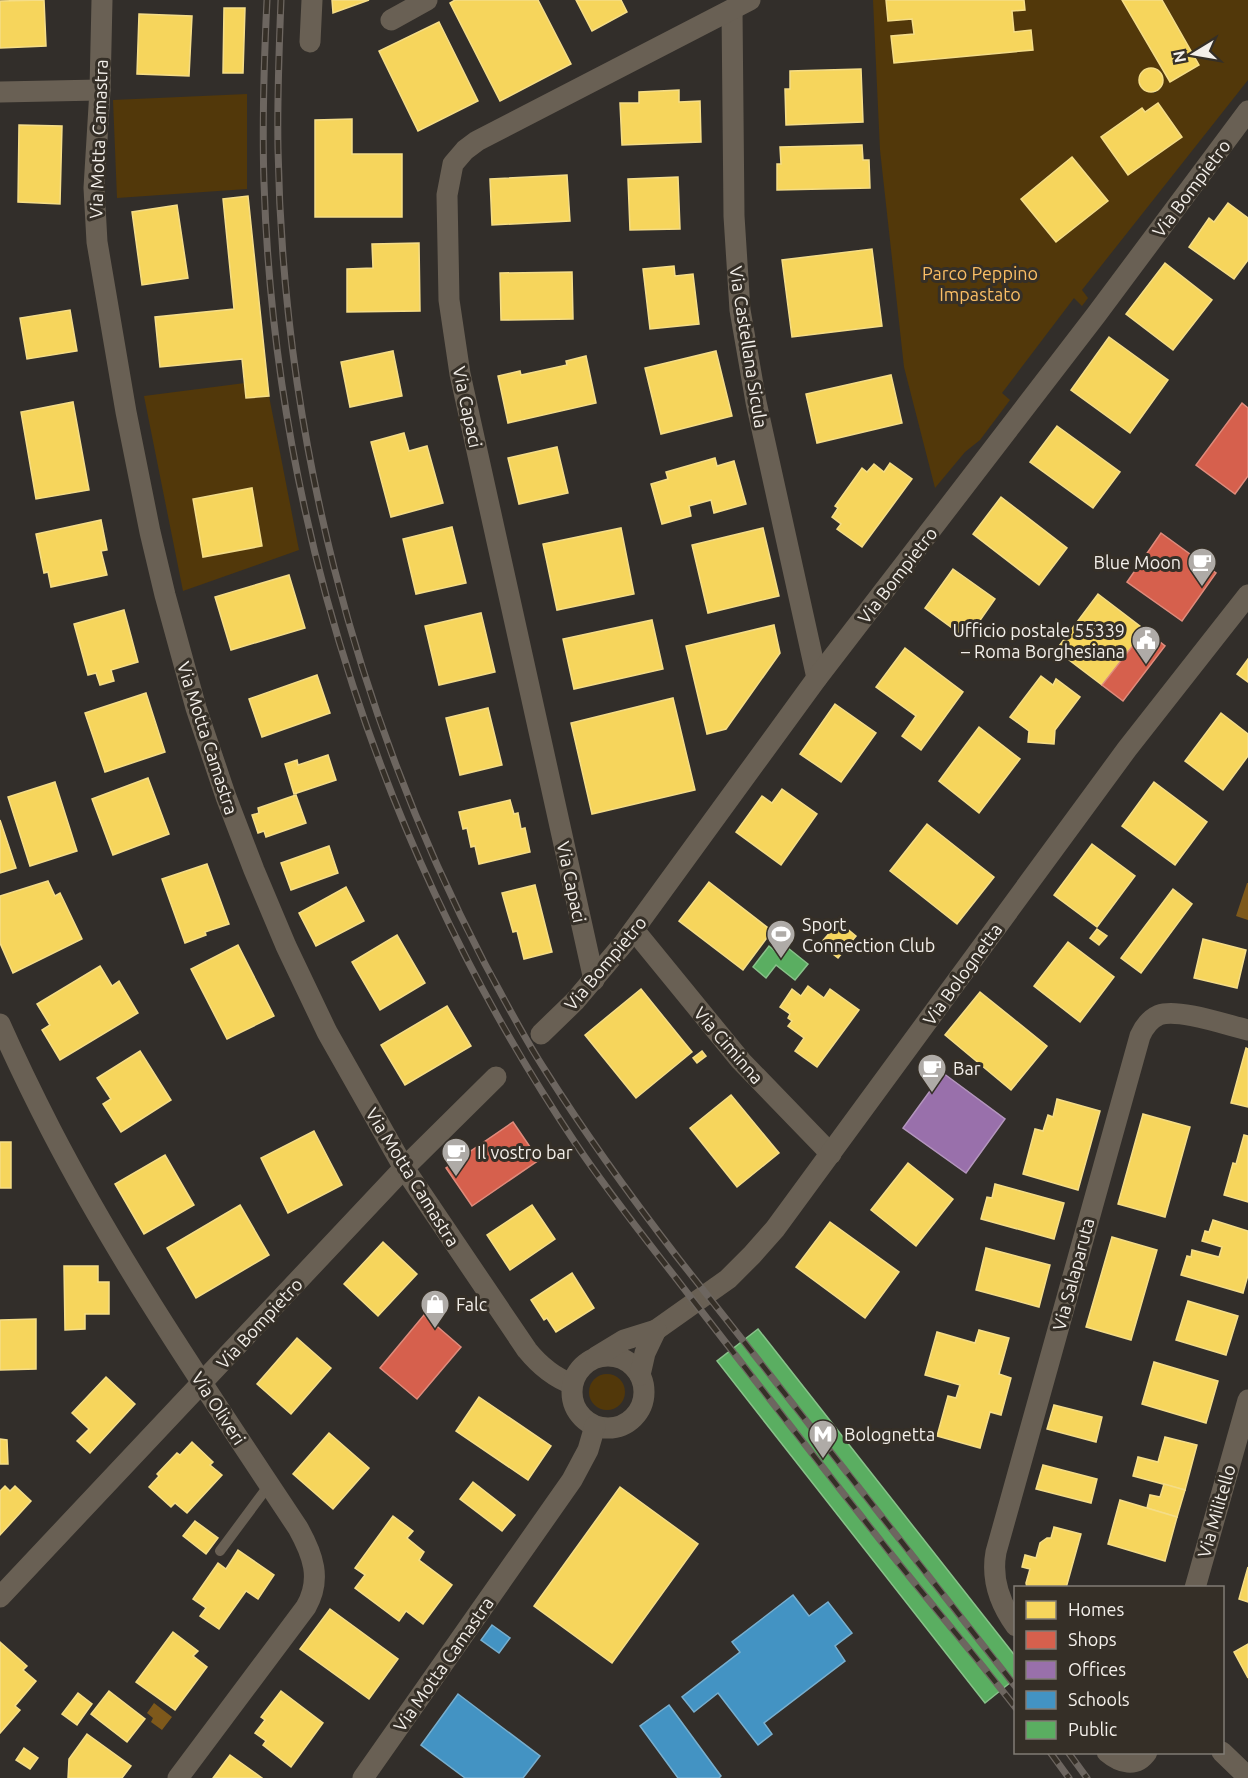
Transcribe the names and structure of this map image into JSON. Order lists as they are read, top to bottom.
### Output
{
  "streets": {
    "street": [
      "Via Motta Camastra",
      "Via Bompietro",
      "Via Castellana Sicula",
      "Via Capaci",
      "Via Bolognetta",
      "Via Ciminna",
      "Via Salaparuta",
      "Via Oliveri",
      "Via Militello"
    ]
  },
  "crossings": [
    ["Via Motta Camastra", "Via Bompietro"],
    ["Via Motta Camastra", "Via Bolognetta"],
    ["Via Bompietro", "Via Castellana Sicula"],
    ["Via Bompietro", "Via Capaci"],
    ["Via Bompietro", "Via Ciminna"],
    ["Via Bompietro", "Via Oliveri"],
    ["Via Castellana Sicula", "Via Capaci"],
    ["Via Bolognetta", "Via Ciminna"]
  ],
  "parks": ["Parco Peppino Impastato"],
  "places": {
    "cafe": ["Blue Moon", "Bar", "Il vostro bar"],
    "public building": ["Ufficio postale 55339 – Roma Borghesiana"],
    "sports": ["Sport Connection Club"],
    "shop": ["Falc"],
    "metro station": ["Bolognetta"]
  },
  "legend": [
    "Homes",
    "Shops",
    "Offices",
    "Schools",
    "Public"
  ],
  "north": "left"
}
